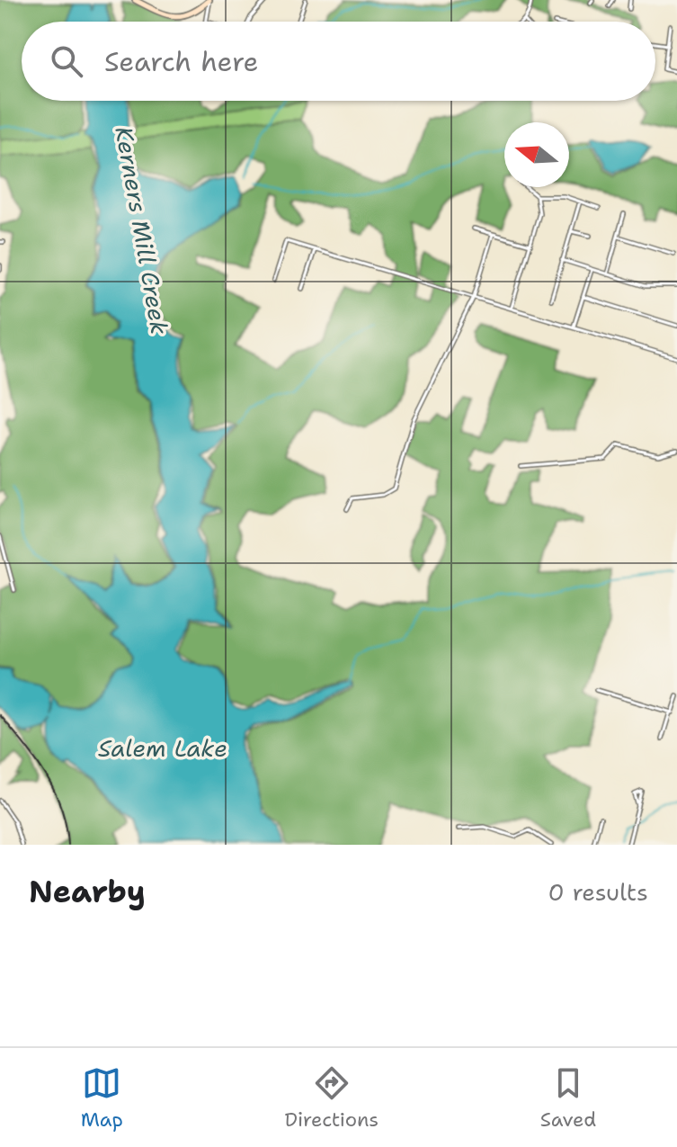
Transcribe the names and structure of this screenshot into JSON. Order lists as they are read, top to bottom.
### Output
{
  "water": ["Kerners Mill Creek", "Salem Lake"],
  "north": "left",
  "page": {
    "search": "Search here",
    "heading": ["Nearby", "0 results"],
    "nav": ["Map", "Directions", "Saved"]
  }
}
